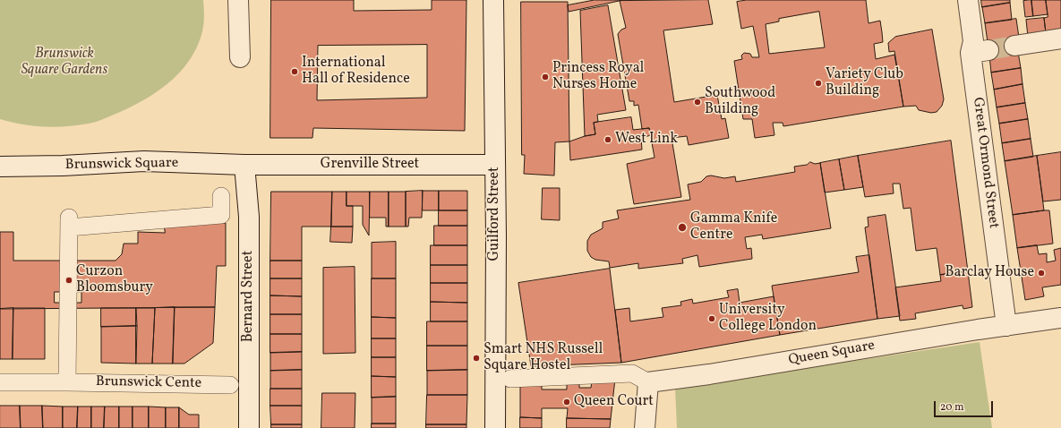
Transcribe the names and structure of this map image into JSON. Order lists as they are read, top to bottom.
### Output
{
  "streets": {
    "main road": [
      "Great Ormond Street",
      "Brunswick Square",
      "Grenville Street",
      "Guilford Street",
      "Bernard Street",
      "Queen Square"
    ],
    "street": ["Brunswick Cente"]
  },
  "crossings": [
    ["Great Ormond Street", "Queen Square"],
    ["Brunswick Square", "Grenville Street"],
    ["Brunswick Square", "Bernard Street"],
    ["Grenville Street", "Guilford Street"],
    ["Grenville Street", "Bernard Street"]
  ],
  "parks": ["Brunswick Square Gardens"],
  "places": [
    "International Hall of Residence",
    "Princess Royal Nurses Home",
    "Variety Club Building",
    "Southwood Building",
    "West Link",
    "Gamma Knife Centre",
    "Barclay House",
    "Curzon Bloomsbury",
    "University College London",
    "Smart NHS Russell Square Hostel",
    "Queen Court"
  ],
  "scale_bar": "20 m"
}
